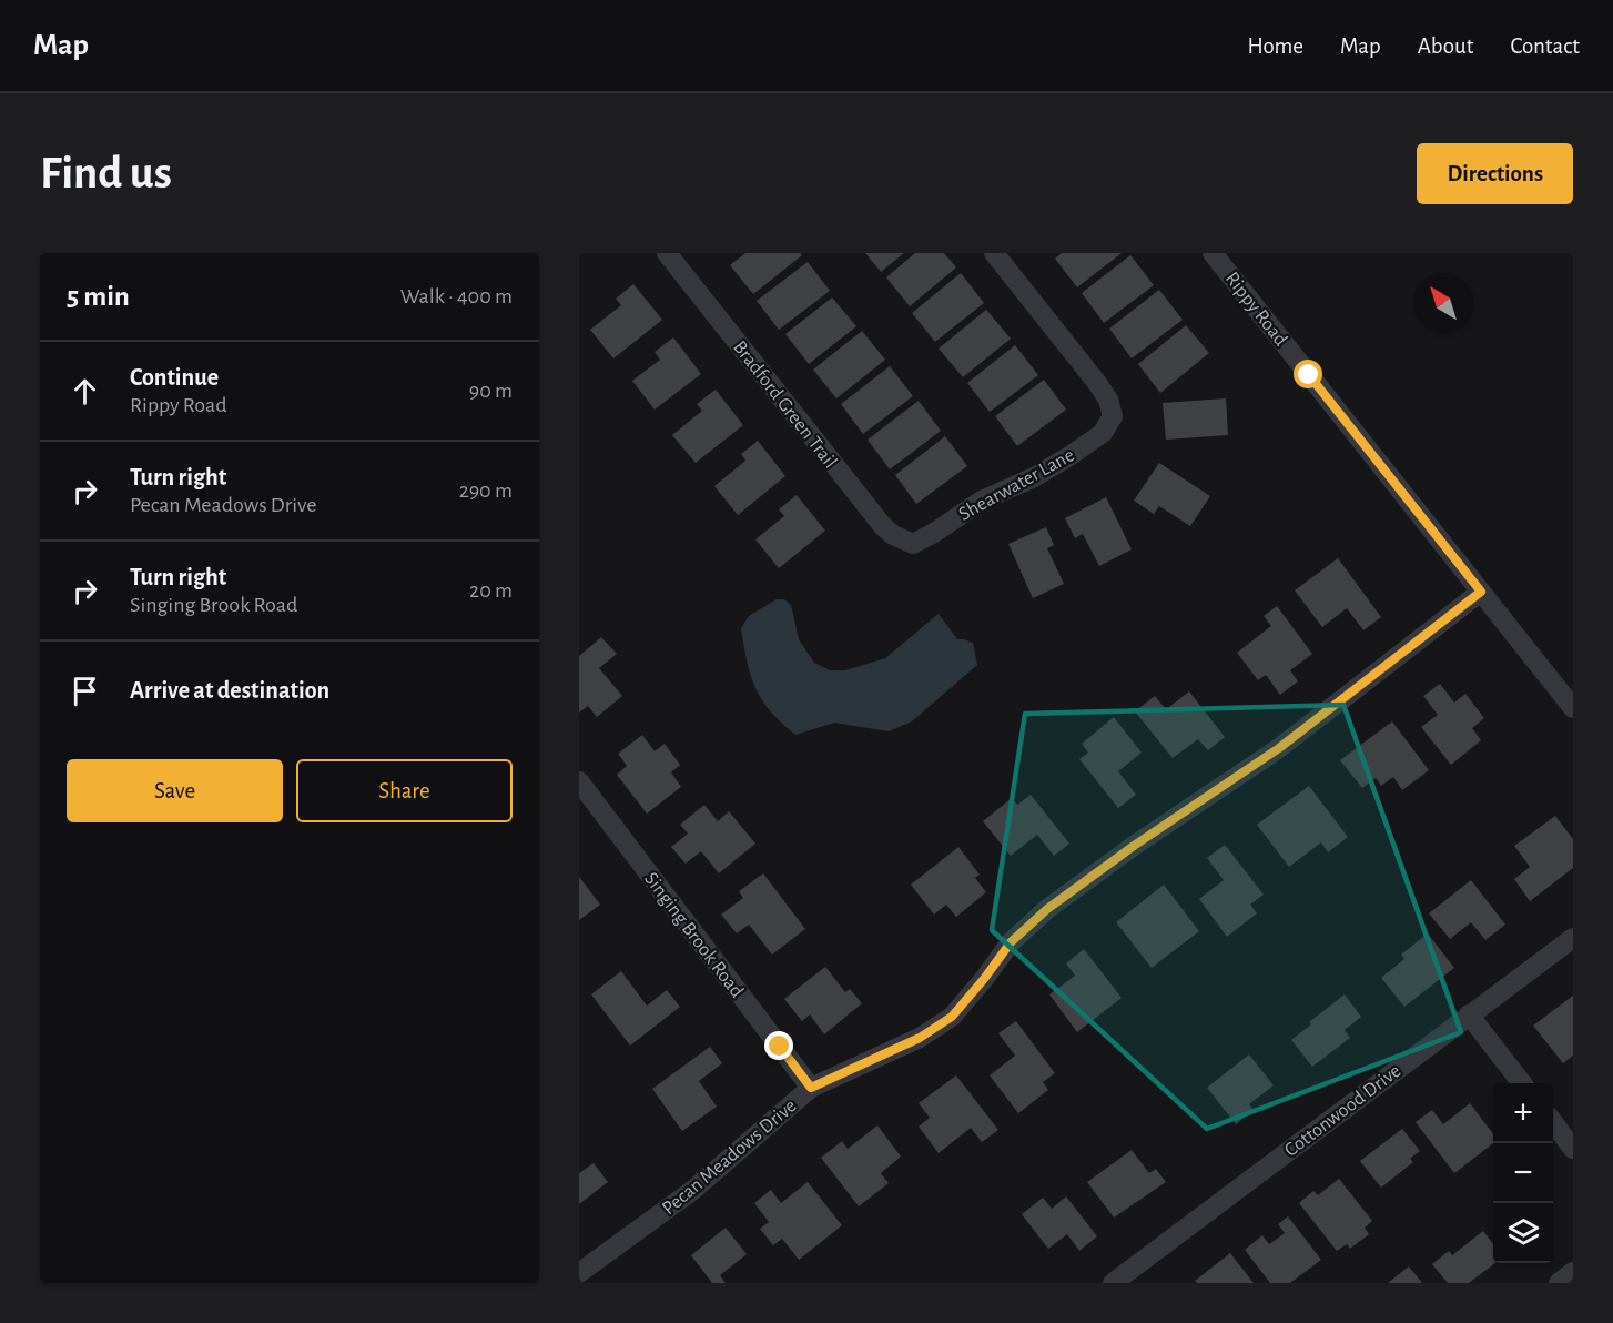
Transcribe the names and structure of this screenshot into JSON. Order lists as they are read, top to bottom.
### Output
{
  "streets": {
    "street": [
      "Rippy Road",
      "Bradford Green Trail",
      "Shearwater Lane",
      "Singing Brook Road",
      "Cottonwood Drive",
      "Pecan Meadows Drive"
    ]
  },
  "crossings": [
    ["Rippy Road", "Pecan Meadows Drive"],
    ["Bradford Green Trail", "Shearwater Lane"],
    ["Singing Brook Road", "Pecan Meadows Drive"]
  ],
  "north": "top left",
  "page": {
    "header": "Map",
    "nav": [
      "Home",
      "Map",
      "About",
      "Contact"
    ],
    "buttons": [
      "Directions",
      ["Save", "Share"]
    ],
    "title": "Find us",
    "heading": ["5 min", "Walk · 400 m"],
    "list": [
      ["Continue", "Rippy Road", "90 m"],
      ["Turn right", "Pecan Meadows Drive", "290 m"],
      ["Turn right", "Singing Brook Road", "20 m"],
      "Arrive at destination"
    ],
    "map_buttons": ["+", "−"]
  }
}
